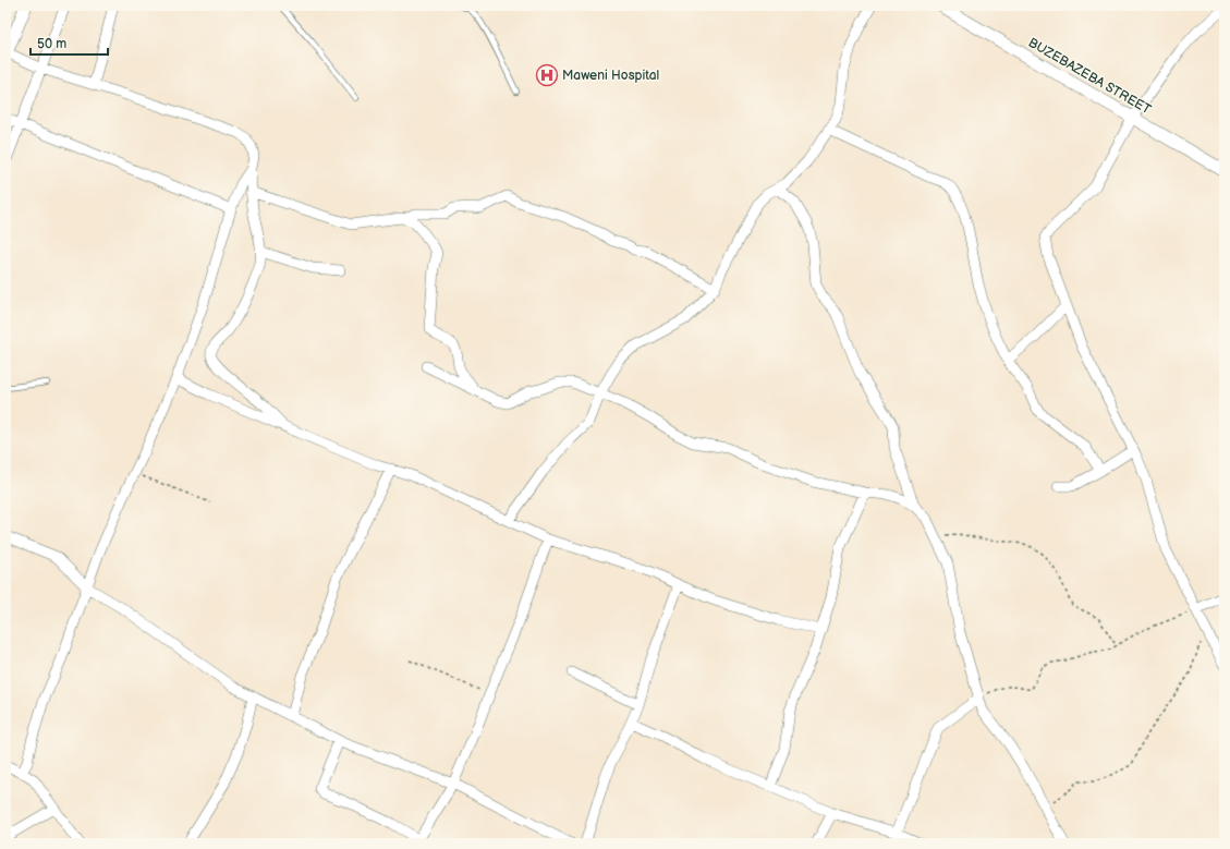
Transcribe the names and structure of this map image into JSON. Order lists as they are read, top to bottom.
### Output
{
  "streets": {
    "street": ["BUZEBAZEBA STREET"]
  },
  "places": {
    "hospital": ["Maweni Hospital"]
  },
  "scale_bar": "50 m"
}
